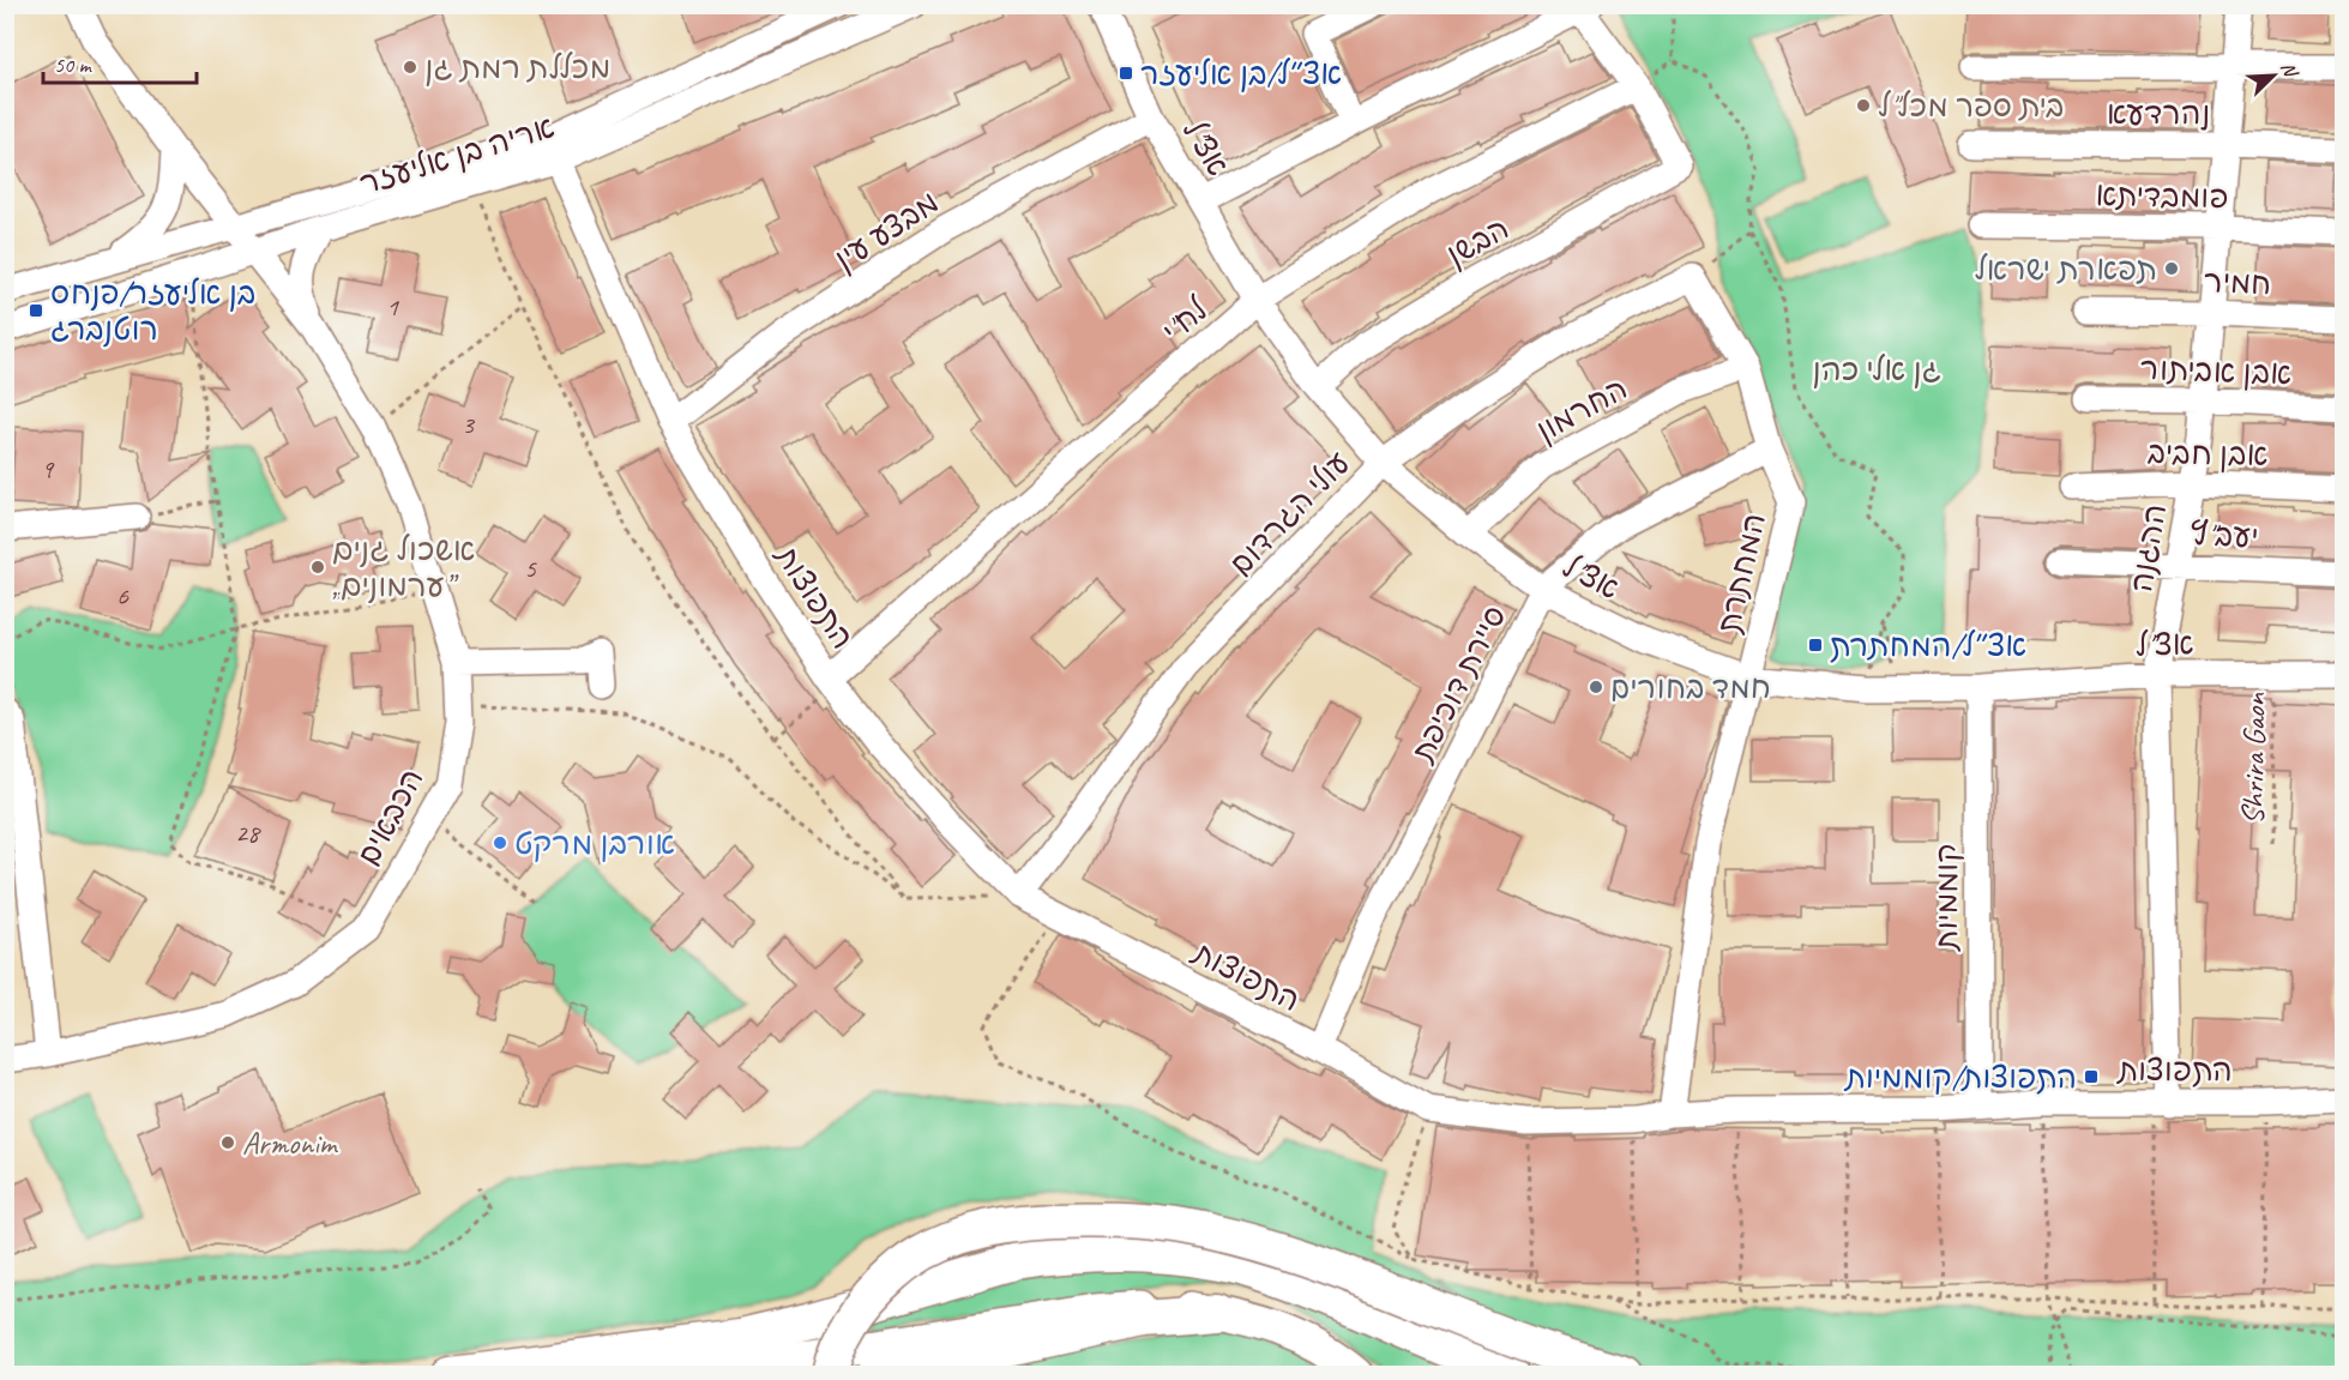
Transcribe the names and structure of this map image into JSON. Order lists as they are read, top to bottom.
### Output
{
  "streets": {
    "street": [
      "נהרדעא",
      "אצ\"ל",
      "אריה בן אליעזר",
      "פומבדיתא",
      "מבצע עין",
      "הבשן",
      "חמיר",
      "לח\"י",
      "אבן אביתור",
      "החרמון",
      "אבן חביב",
      "עולי הגרדום",
      "יעב\"ץ",
      "ההגנה",
      "המחתרת",
      "התפוצות",
      "סיירת דוכיפת",
      "הכבאים",
      "קוממיות"
    ],
    "path": ["Shrira Gaon"]
  },
  "crossings": [
    ["נהרדעא", "ההגנה"],
    ["אצ\"ל", "מבצע עין"],
    ["אצ\"ל", "הבשן"],
    ["אצ\"ל", "לח\"י"],
    ["אצ\"ל", "החרמון"],
    ["אצ\"ל", "עולי הגרדום"],
    ["אצ\"ל", "ההגנה"],
    ["אצ\"ל", "המחתרת"],
    ["אצ\"ל", "סיירת דוכיפת"],
    ["אצ\"ל", "Shrira Gaon"],
    ["אצ\"ל", "קוממיות"],
    ["אריה בן אליעזר", "התפוצות"],
    ["אריה בן אליעזר", "הכבאים"],
    ["פומבדיתא", "ההגנה"],
    ["מבצע עין", "התפוצות"],
    ["הבשן", "לח\"י"],
    ["חמיר", "ההגנה"],
    ["לח\"י", "התפוצות"],
    ["אבן אביתור", "ההגנה"],
    ["החרמון", "המחתרת"],
    ["אבן חביב", "ההגנה"],
    ["עולי הגרדום", "המחתרת"],
    ["עולי הגרדום", "התפוצות"],
    ["יעב\"ץ", "ההגנה"],
    ["ההגנה", "התפוצות"],
    ["המחתרת", "התפוצות"],
    ["המחתרת", "סיירת דוכיפת"],
    ["התפוצות", "סיירת דוכיפת"],
    ["התפוצות", "קוממיות"]
  ],
  "parks": ["גן אלי כהן"],
  "places": {
    "other": [
      "מכללת רמת גן",
      "בית ספר מכל\"ל",
      "תפארת ישראל",
      "אשכול גנים „ערמונים”",
      "חמד בחורים",
      "אורבן מרקט",
      "Armonim"
    ],
    "transit": [
      "אצ״ל/בן אליעזר",
      "בן אליעזר/פנחס רוטנברג",
      "אצ״ל/המחתרת",
      "התפוצות/קוממיות"
    ]
  },
  "house_numbers": [
    "1",
    "3",
    "9",
    "5",
    "6",
    "28"
  ],
  "scale_bar": "50 m",
  "north": "top right"
}
